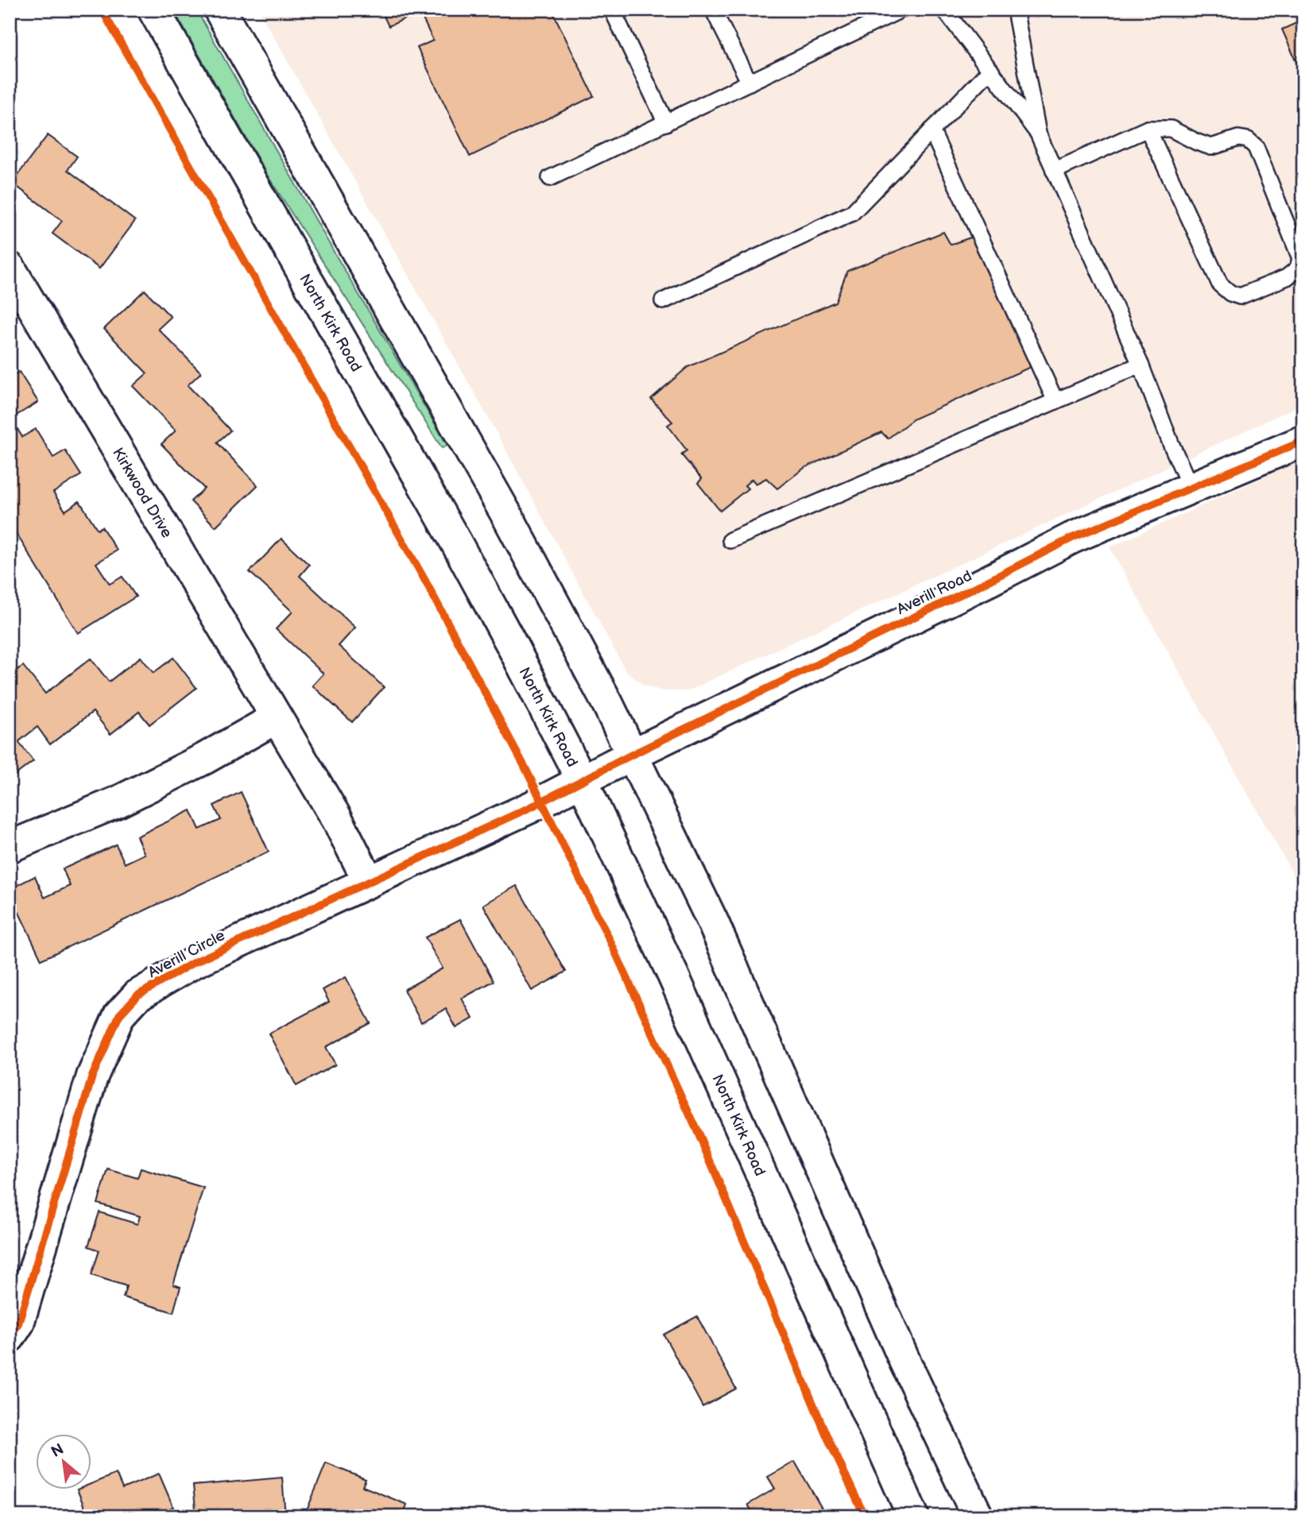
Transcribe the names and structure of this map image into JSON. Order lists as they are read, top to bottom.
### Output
{
  "streets": {
    "main road": [
      "North Kirk Road",
      "Kirkwood Drive",
      "Averill Road",
      "Averill Circle"
    ]
  },
  "crossings": [
    ["North Kirk Road", "Averill Road"],
    ["North Kirk Road", "Averill Circle"],
    ["Kirkwood Drive", "Averill Circle"],
    ["Averill Road", "Averill Circle"]
  ],
  "north": "top left"
}
